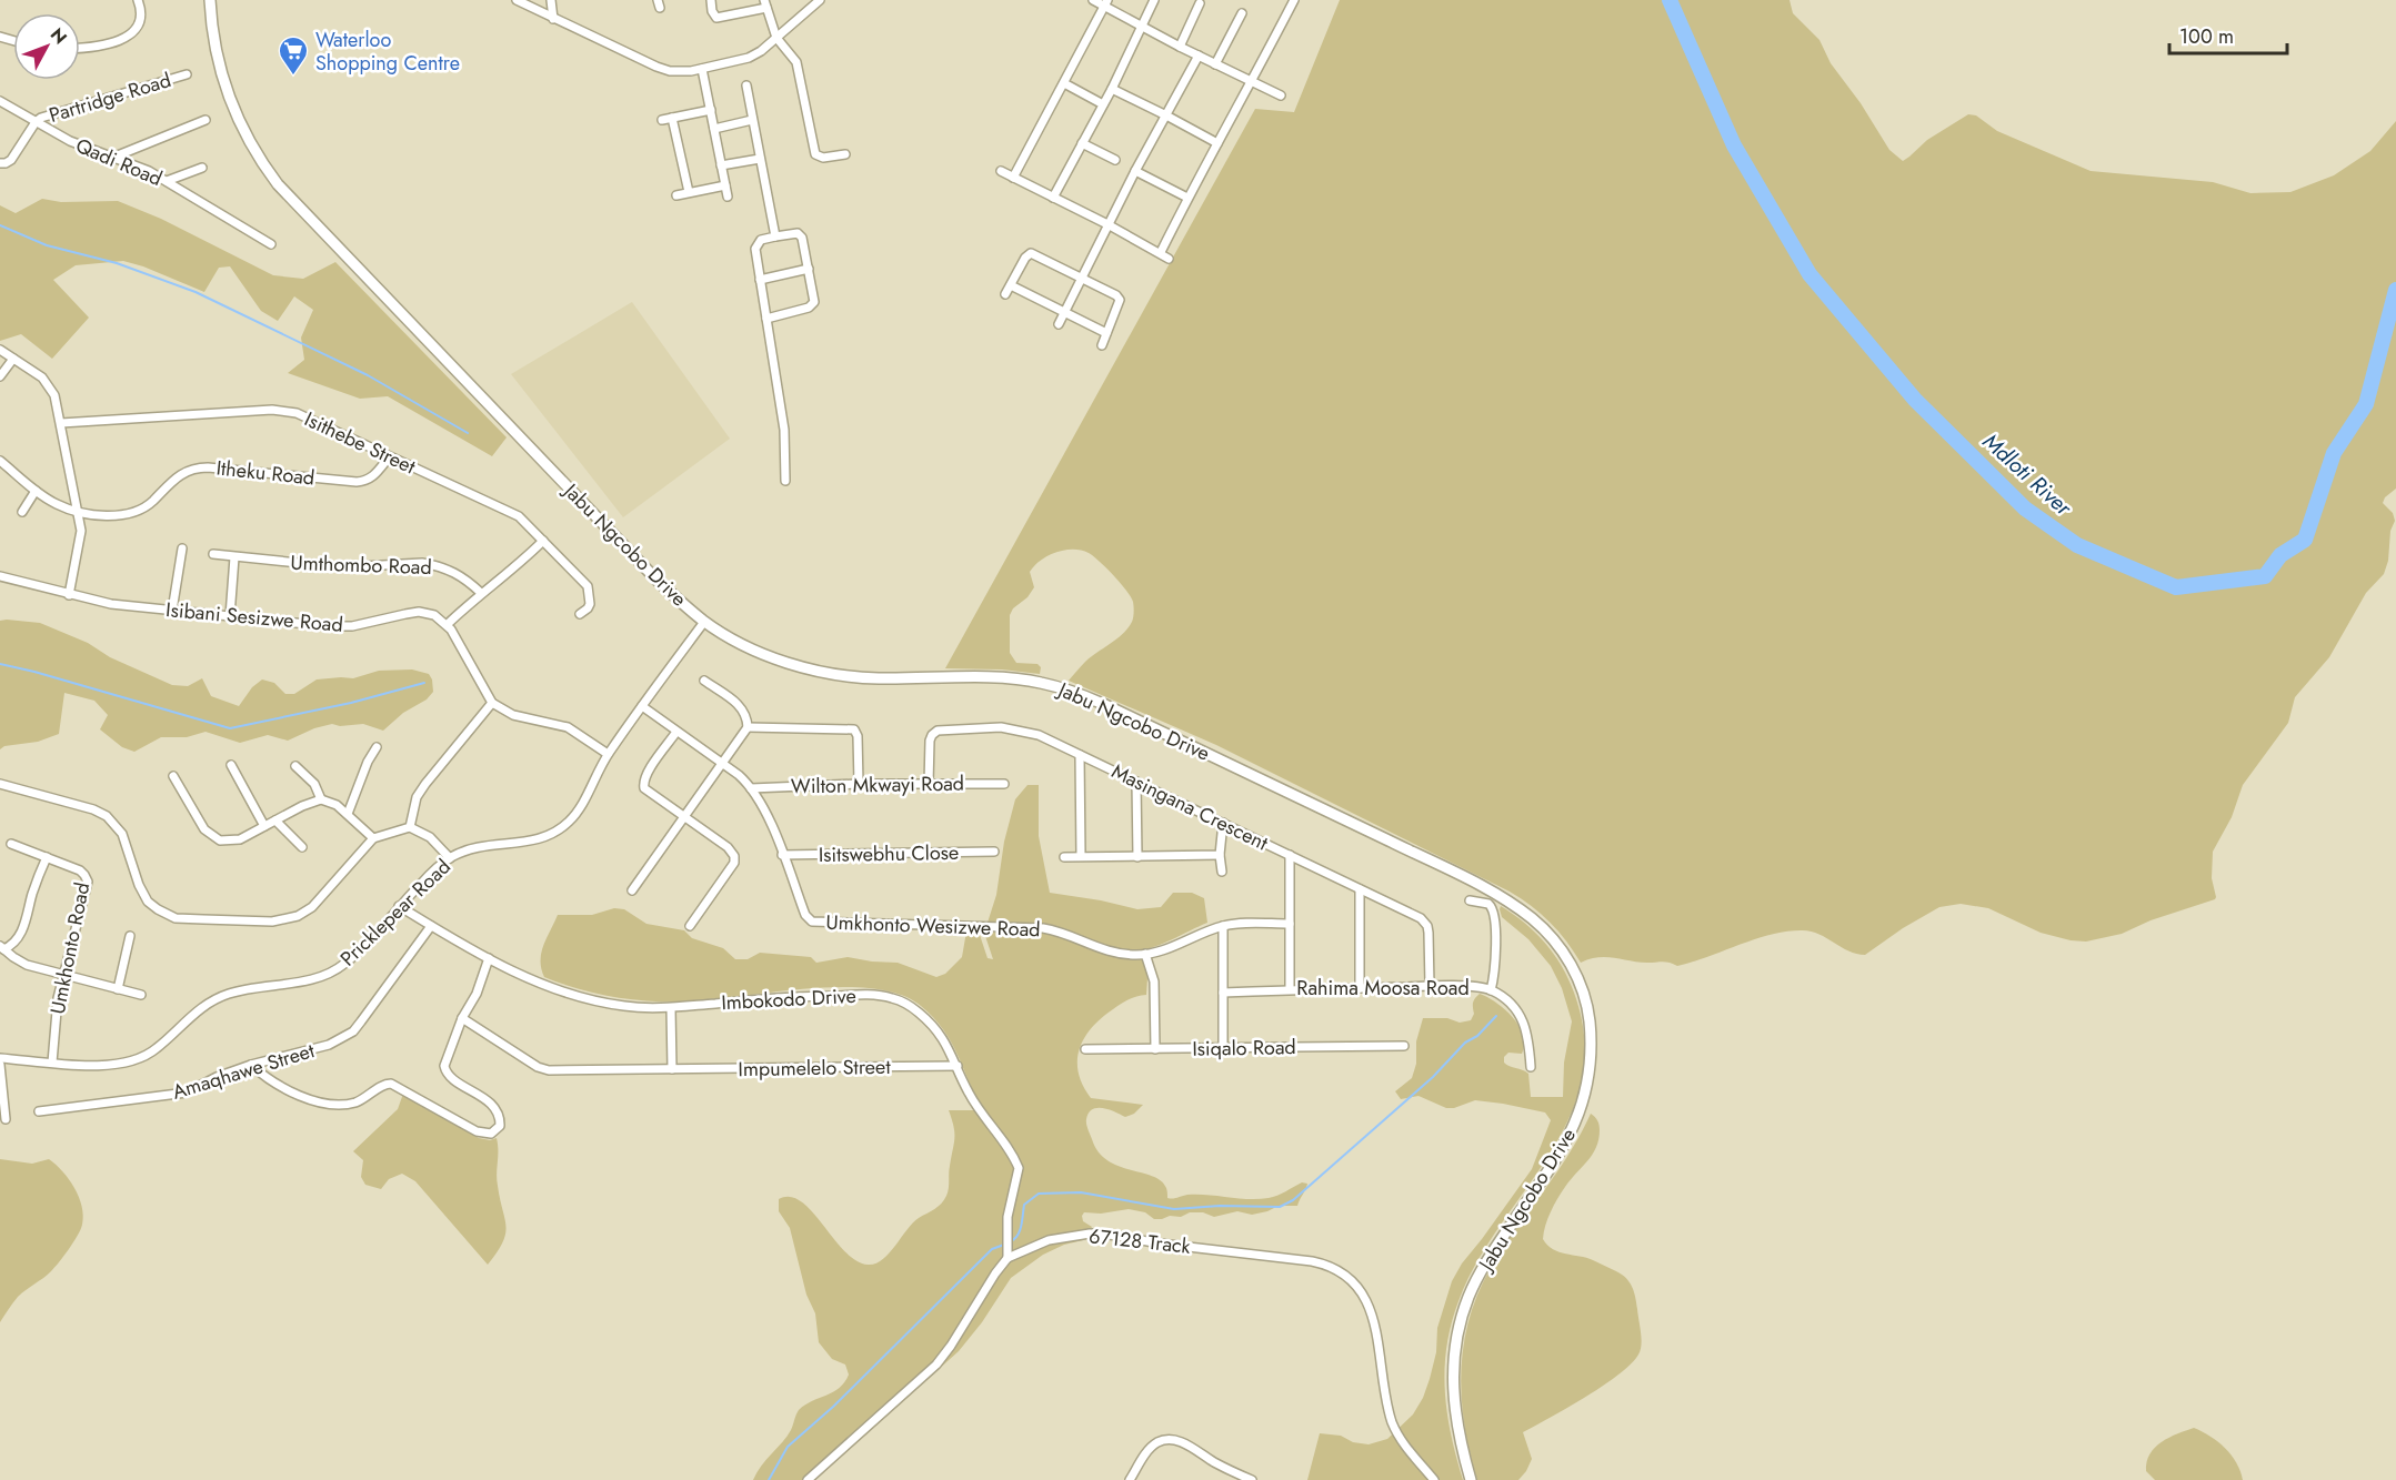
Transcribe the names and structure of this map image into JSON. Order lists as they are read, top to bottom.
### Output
{
  "streets": {
    "main road": ["Jabu Ngcobo Drive"],
    "street": [
      "Partridge Road",
      "Qadi Road",
      "Isithebe Street",
      "Itheku Road",
      "Umthombo Road",
      "Isibani Sesizwe Road",
      "Wilton Mkwayi Road",
      "Masingana Crescent",
      "Isitswebhu Close",
      "Pricklepear Road",
      "Umkhonto Wesizwe Road",
      "Umkhonto Road",
      "Rahima Moosa Road",
      "Imbokodo Drive",
      "Isiqalo Road",
      "Impumelelo Street",
      "Amaqhawe Street",
      "67128 Track"
    ]
  },
  "crossings": [
    ["Partridge Road", "Qadi Road"],
    ["Isithebe Street", "Itheku Road"],
    ["Jabu Ngcobo Drive", "Pricklepear Road"],
    ["Wilton Mkwayi Road", "Masingana Crescent"],
    ["Wilton Mkwayi Road", "Umkhonto Wesizwe Road"],
    ["Masingana Crescent", "Rahima Moosa Road"],
    ["Isitswebhu Close", "Umkhonto Wesizwe Road"],
    ["Pricklepear Road", "Umkhonto Wesizwe Road"],
    ["Pricklepear Road", "Umkhonto Road"],
    ["Pricklepear Road", "Imbokodo Drive"],
    ["Imbokodo Drive", "Impumelelo Street"],
    ["Imbokodo Drive", "Amaqhawe Street"],
    ["Imbokodo Drive", "67128 Track"]
  ],
  "water": ["Mdloti River"],
  "places": {
    "supermarket": ["Waterloo Shopping Centre"]
  },
  "scale_bar": "100 m",
  "north": "top right"
}
